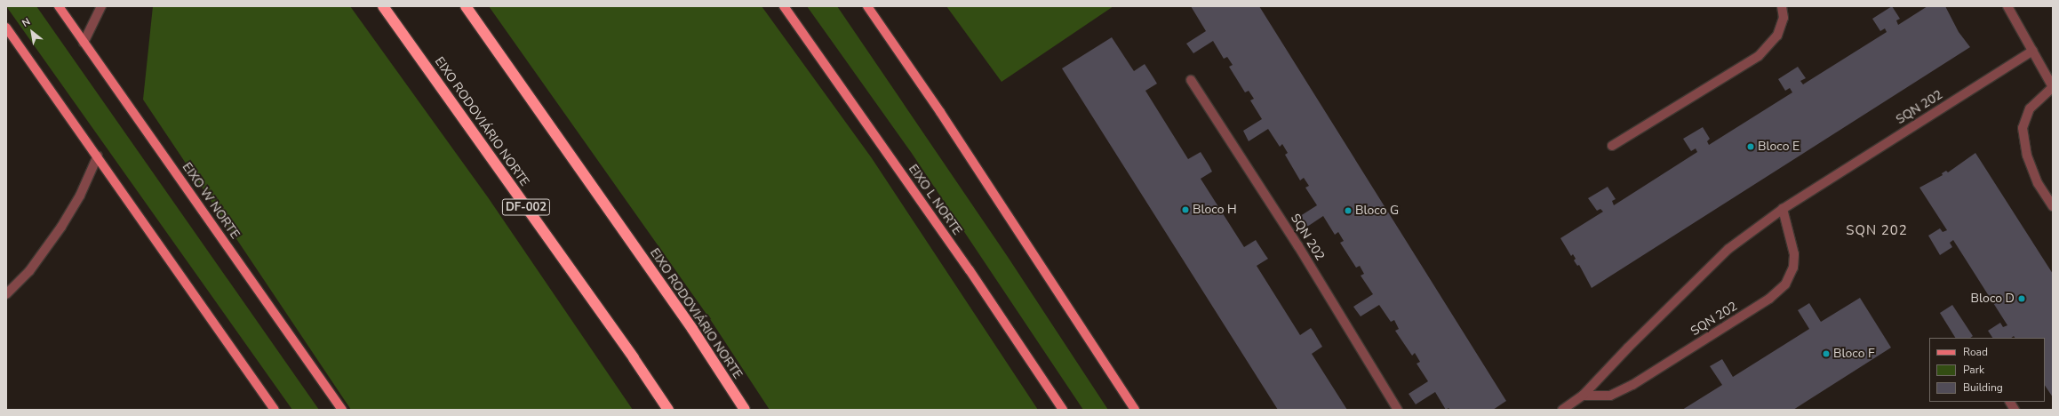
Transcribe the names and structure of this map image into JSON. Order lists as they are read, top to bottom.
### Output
{
  "streets": {
    "highway": ["EIXO RODOVIÁRIO NORTE", "DF-002"],
    "main road": ["EIXO L NORTE", "EIXO W NORTE"],
    "street": ["SQN 202"]
  },
  "districts": ["SQN 202"],
  "places": [
    "Bloco E",
    "Bloco H",
    "Bloco G",
    "Bloco D",
    "Bloco F"
  ],
  "legend": ["Road", "Park", "Building"],
  "north": "top left"
}
